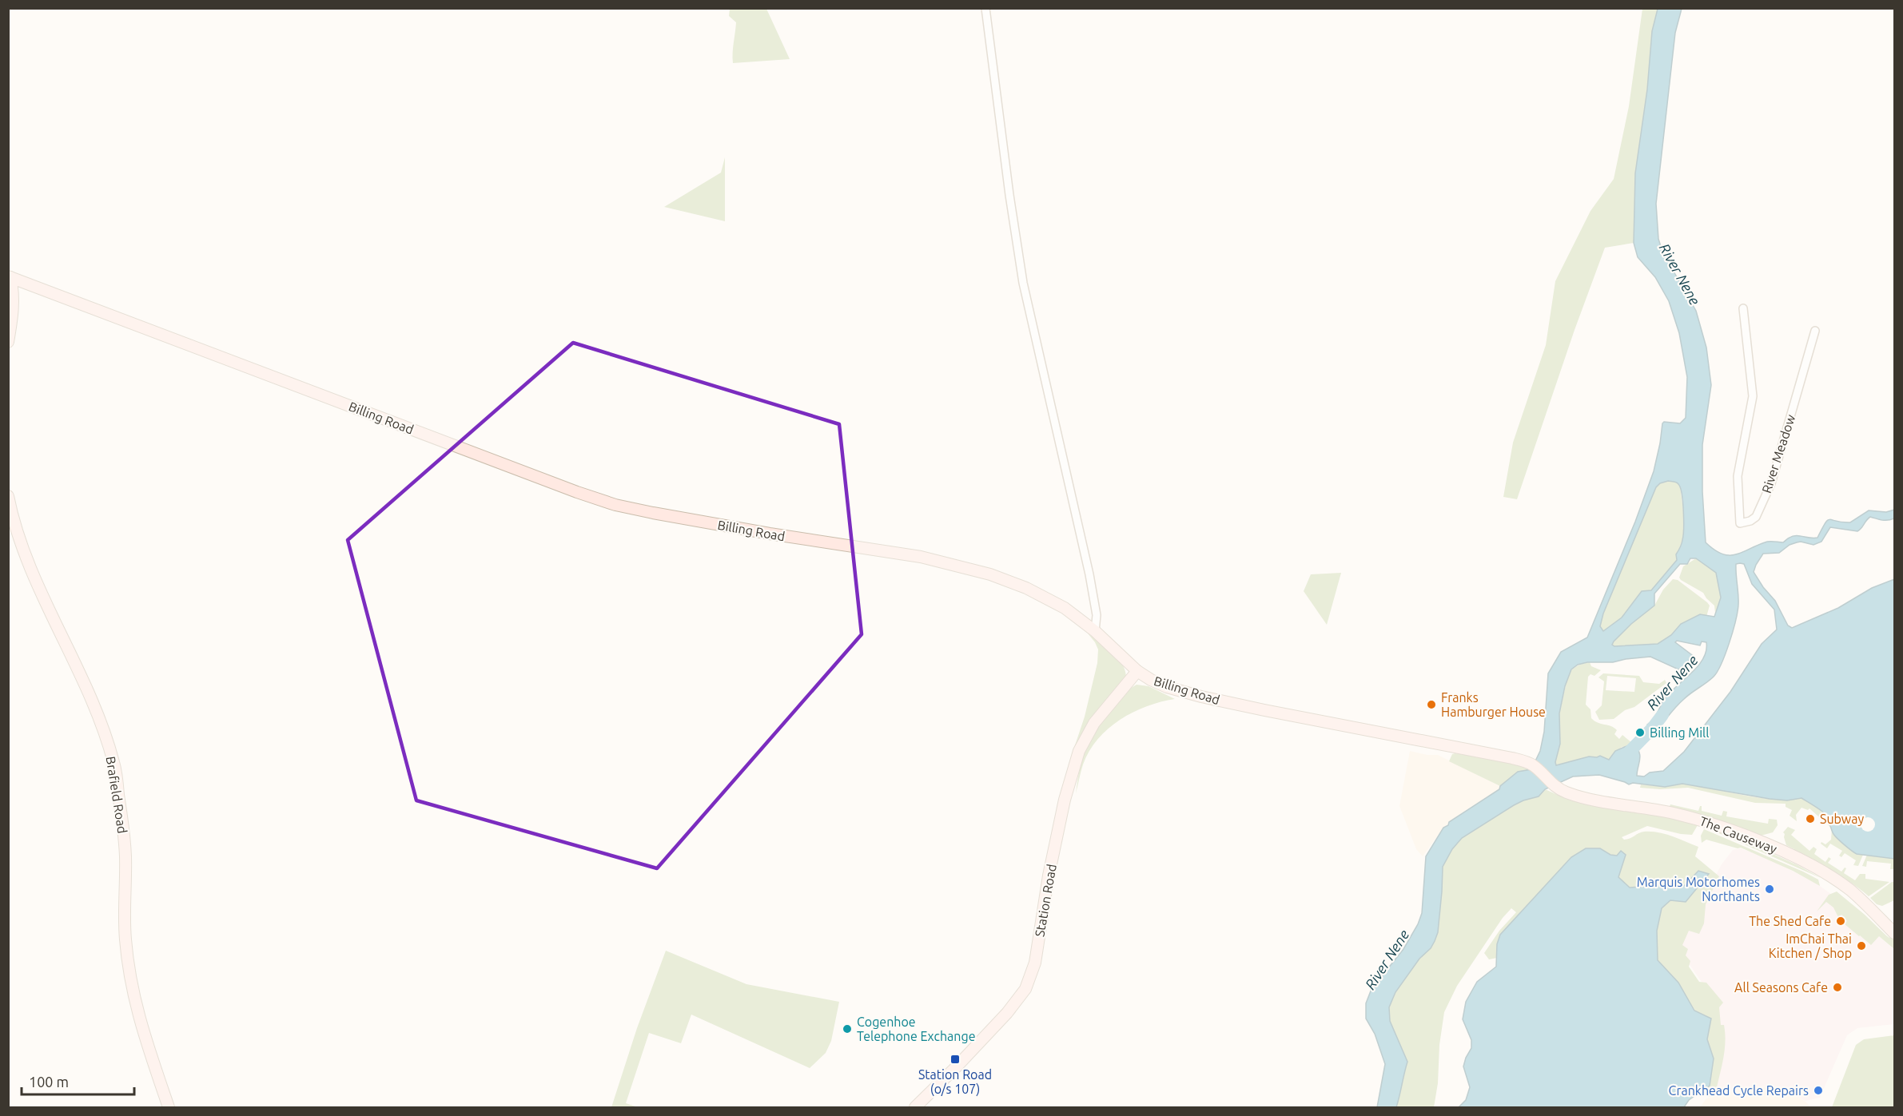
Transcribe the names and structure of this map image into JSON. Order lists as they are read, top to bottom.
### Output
{
  "streets": {
    "street": [
      "Billing Road",
      "River Meadow",
      "Brafield Road",
      "The Causeway",
      "Station Road"
    ]
  },
  "crossings": [
    ["Billing Road", "The Causeway"],
    ["Billing Road", "Station Road"]
  ],
  "water": ["River Nene"],
  "places": {
    "other": [
      "Franks Hamburger House",
      "Billing Mill",
      "Subway",
      "Marquis Motorhomes Northants",
      "The Shed Cafe",
      "ImChai Thai Kitchen / Shop",
      "All Seasons Cafe",
      "Cogenhoe Telephone Exchange",
      "Crankhead Cycle Repairs"
    ],
    "transit": ["Station Road (o/s 107)"]
  },
  "scale_bar": "100 m"
}
